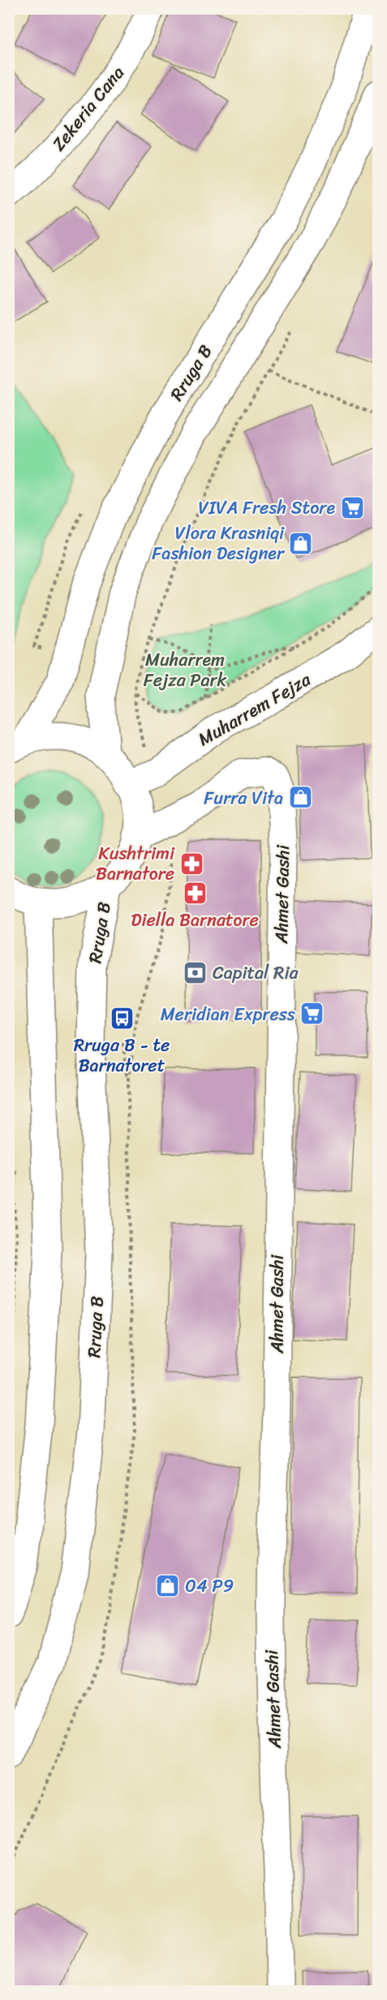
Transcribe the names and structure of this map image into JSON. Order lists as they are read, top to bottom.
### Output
{
  "streets": {
    "main road": [
      "Zekeria Cana",
      "Rruga B",
      "Muharrem Fejza",
      "Ahmet Gashi"
    ]
  },
  "parks": ["Muharrem Fejza Park"],
  "places": {
    "supermarket": ["VIVA Fresh Store", "Meridian Express"],
    "shop": ["Vlora Krasniqi Fashion Designer", "Furra Vita", "04 P9"],
    "pharmacy": ["Kushtrimi Barnatore", "Diella Barnatore"],
    "bank": ["Capital Ria"],
    "bus stop": ["Rruga B - te Barnatoret"]
  }
}
